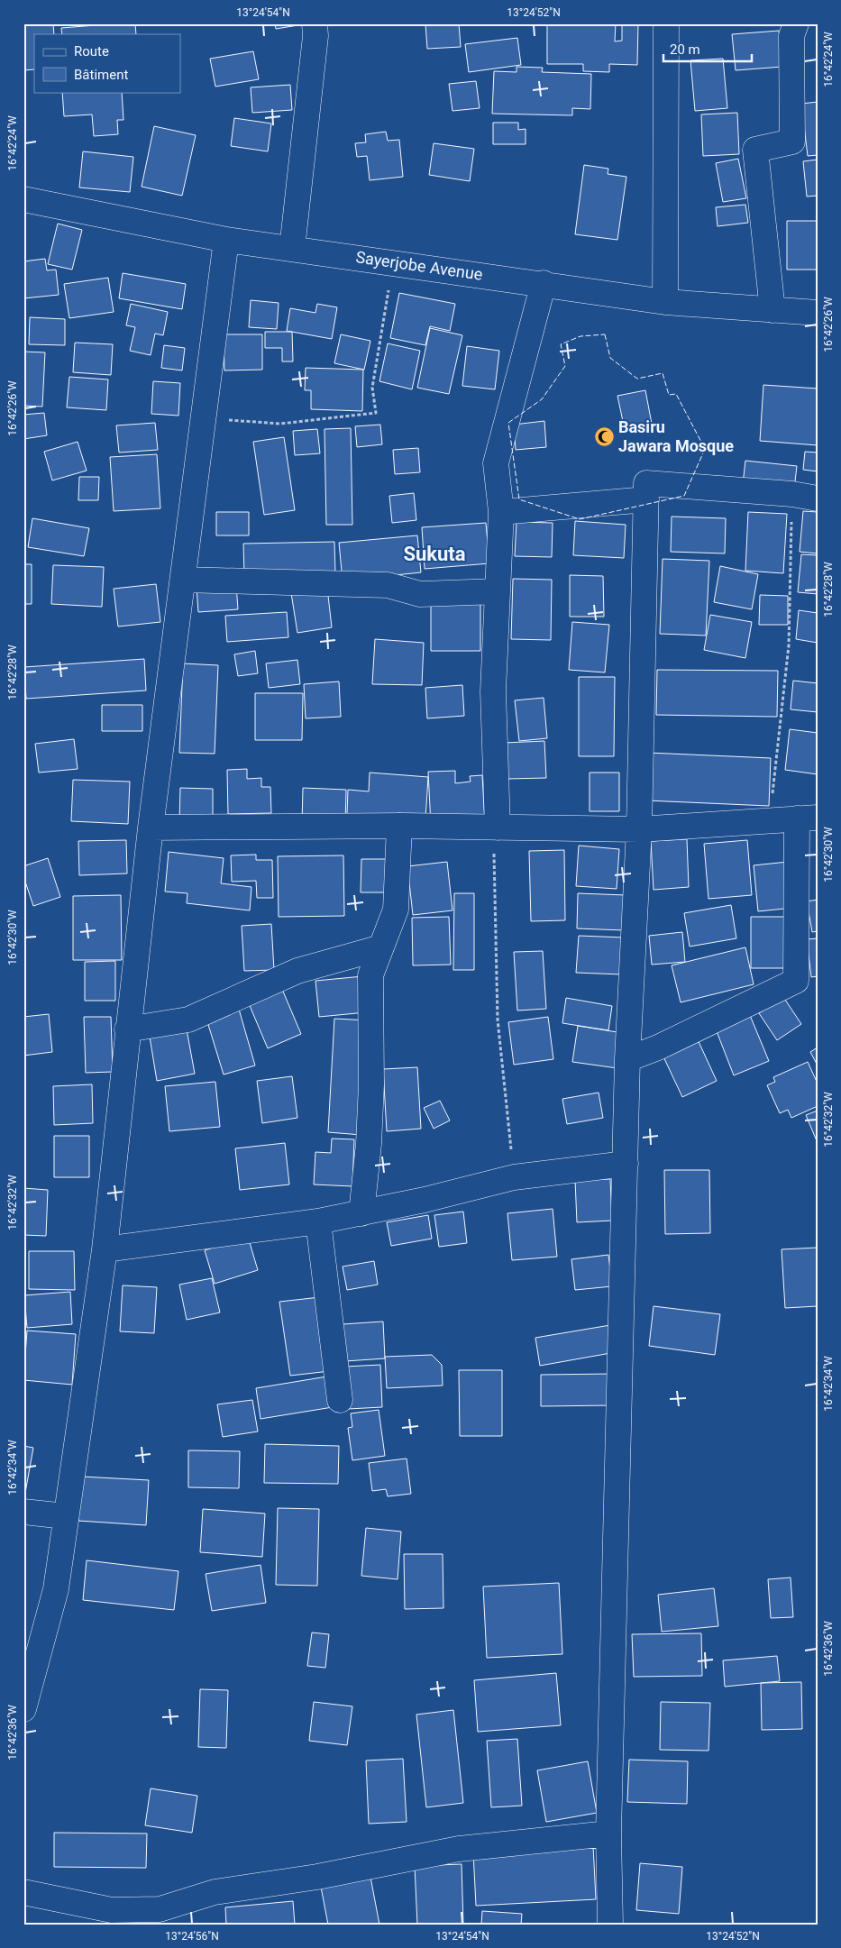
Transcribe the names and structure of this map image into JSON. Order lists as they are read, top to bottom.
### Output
{
  "streets": {
    "street": ["Sayerjobe Avenue"]
  },
  "districts": ["Sukuta"],
  "places": {
    "mosque": ["Basiru Jawara Mosque"]
  },
  "legend": ["Route", "Bâtiment"],
  "scale_bar": "20 m",
  "coordinates": [
    "13°24'54\"N",
    "13°24'52\"N",
    "16°42'24\"W",
    "16°42'26\"W",
    "16°42'28\"W",
    "16°42'30\"W",
    "16°42'32\"W",
    "16°42'34\"W",
    "16°42'36\"W",
    "13°24'56\"N"
  ]
}
